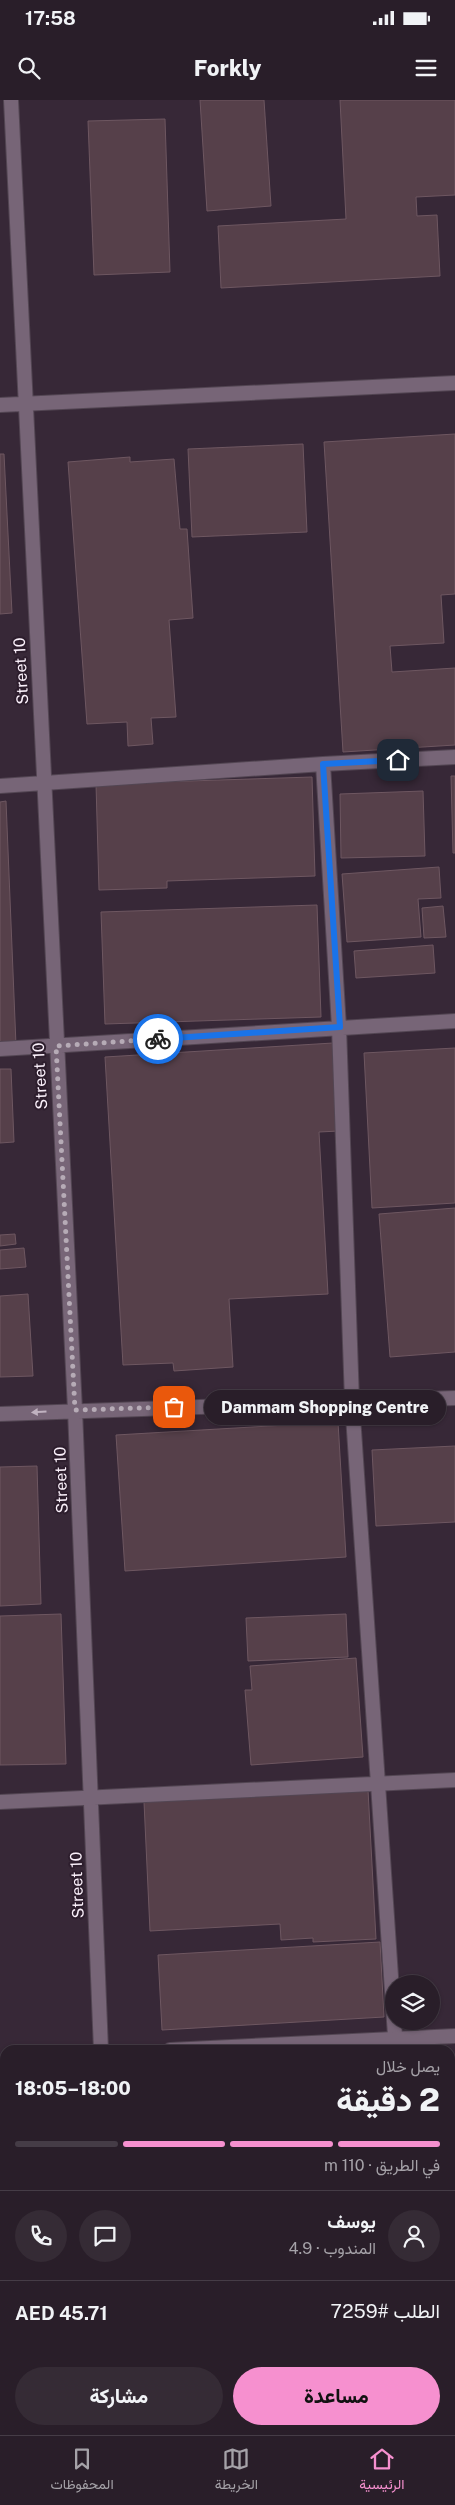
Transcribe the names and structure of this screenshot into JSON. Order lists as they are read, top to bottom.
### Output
{
  "streets": {
    "street": ["Street 10"]
  },
  "places": ["Dammam Shopping Centre"],
  "page": {
    "status": "17:58",
    "header": "Forkly",
    "bubble": "Dammam Shopping Centre",
    "heading": ["2 دقيقة", "يصل خلال", "18:00–18:05"],
    "panel": [
      "يوسف",
      "المندوب · 4.9",
      "الطلب #7259",
      "AED 45.71"
    ],
    "bar": "في الطريق · 110 m",
    "buttons": ["مساعدة", "مشاركة"],
    "tabs": ["الرئيسية", "الخريطة", "المحفوظات"]
  }
}
